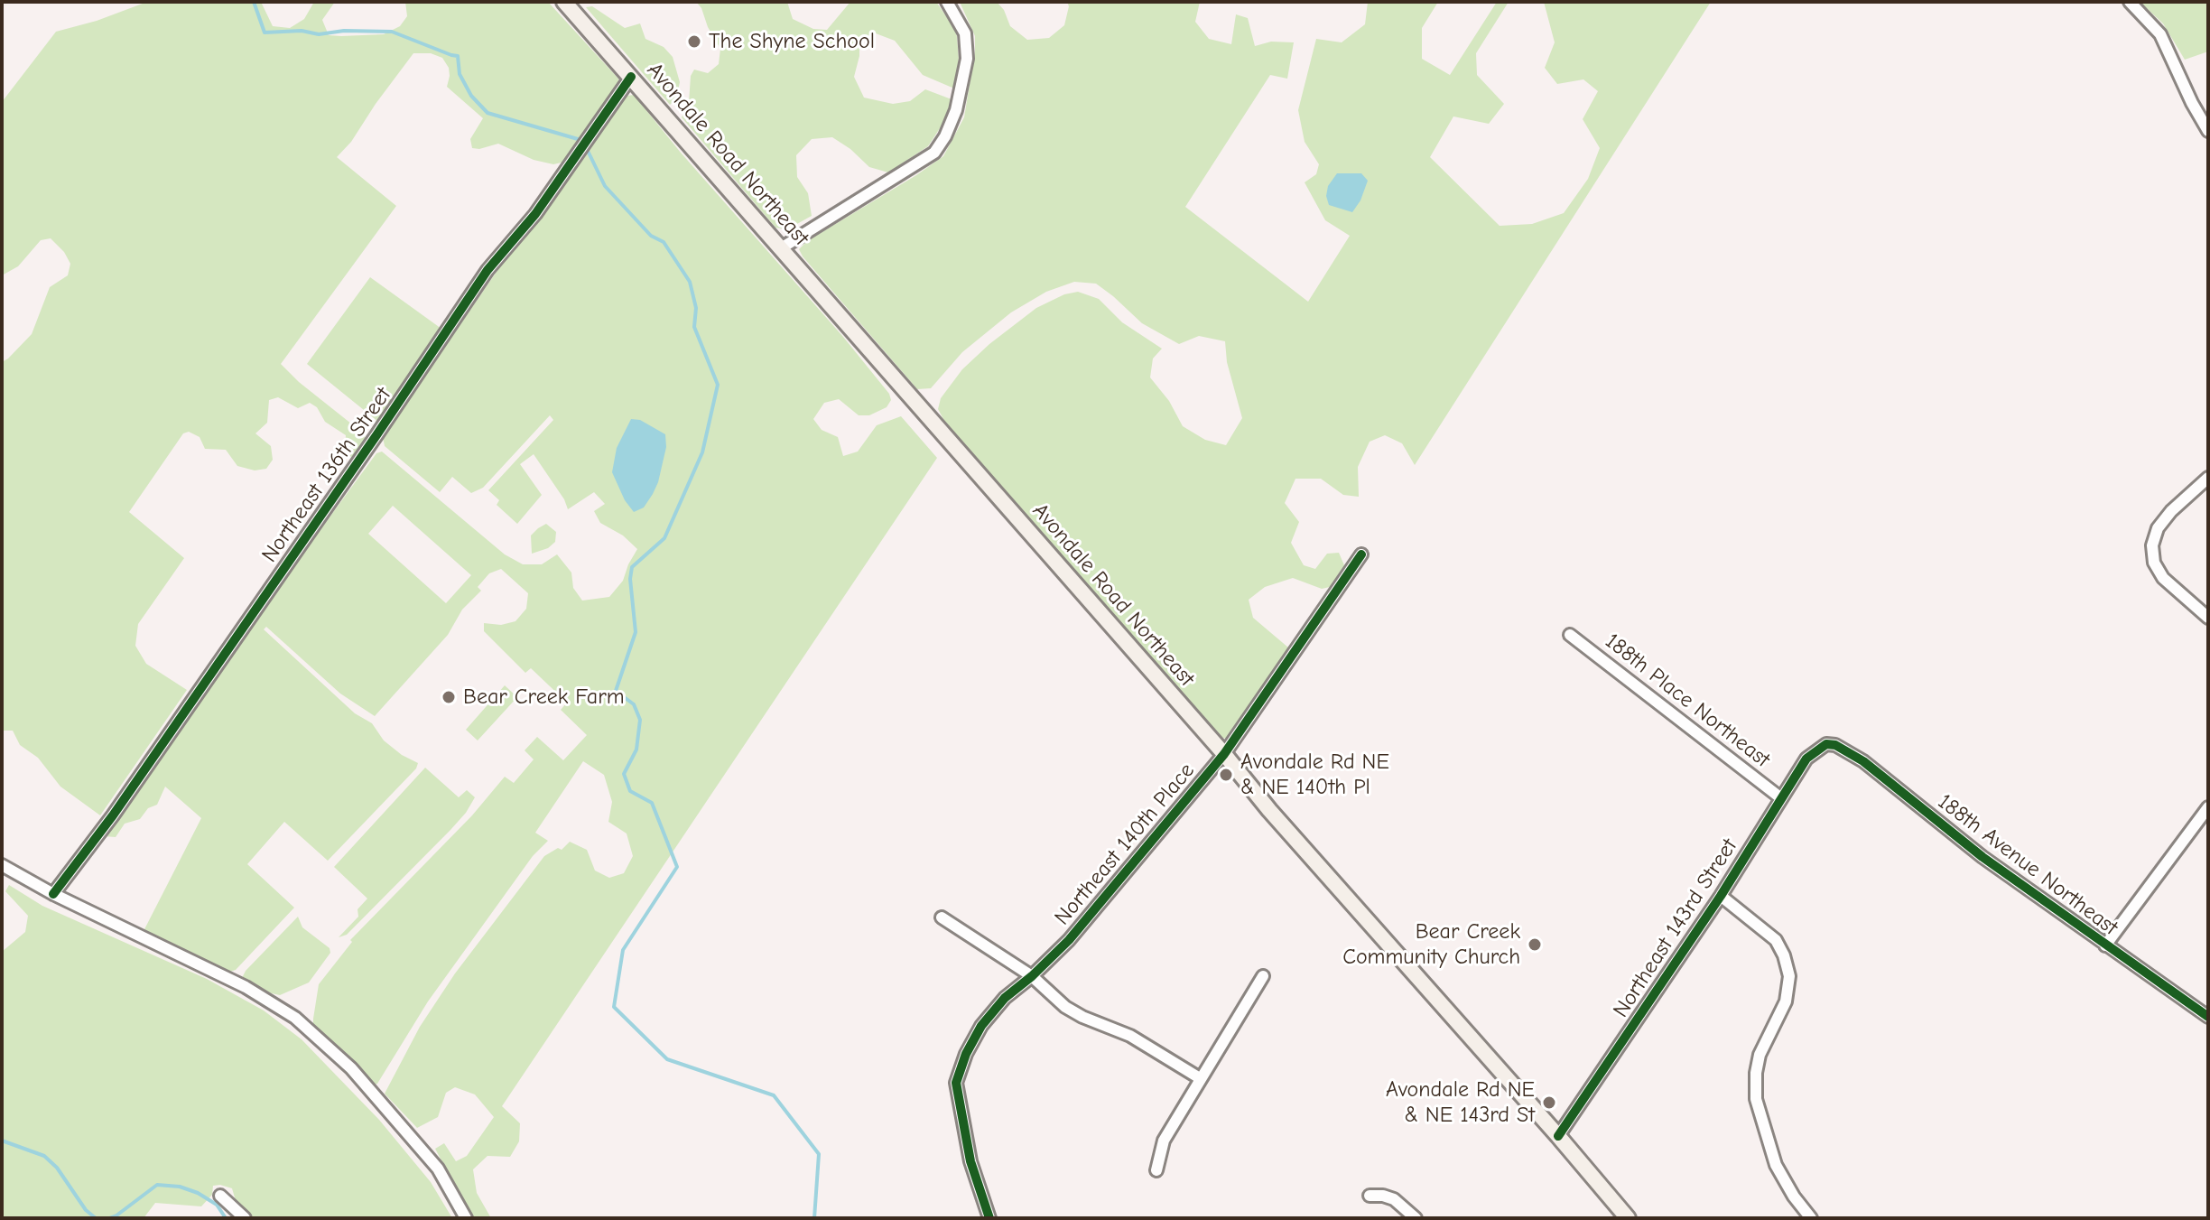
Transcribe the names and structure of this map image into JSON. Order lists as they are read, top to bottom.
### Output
{
  "streets": {
    "main road": ["Avondale Road Northeast"],
    "street": [
      "Northeast 136th Street",
      "188th Place Northeast",
      "Northeast 140th Place",
      "188th Avenue Northeast",
      "Northeast 143rd Street"
    ]
  },
  "crossings": [
    ["Avondale Road Northeast", "Northeast 136th Street"],
    ["Avondale Road Northeast", "Northeast 140th Place"],
    ["Avondale Road Northeast", "Northeast 143rd Street"],
    ["188th Place Northeast", "Northeast 143rd Street"],
    ["188th Avenue Northeast", "Northeast 143rd Street"]
  ],
  "places": [
    "The Shyne School",
    "Bear Creek Farm",
    "Avondale Rd NE & NE 140th Pl",
    "Bear Creek Community Church",
    "Avondale Rd NE & NE 143rd St"
  ]
}
